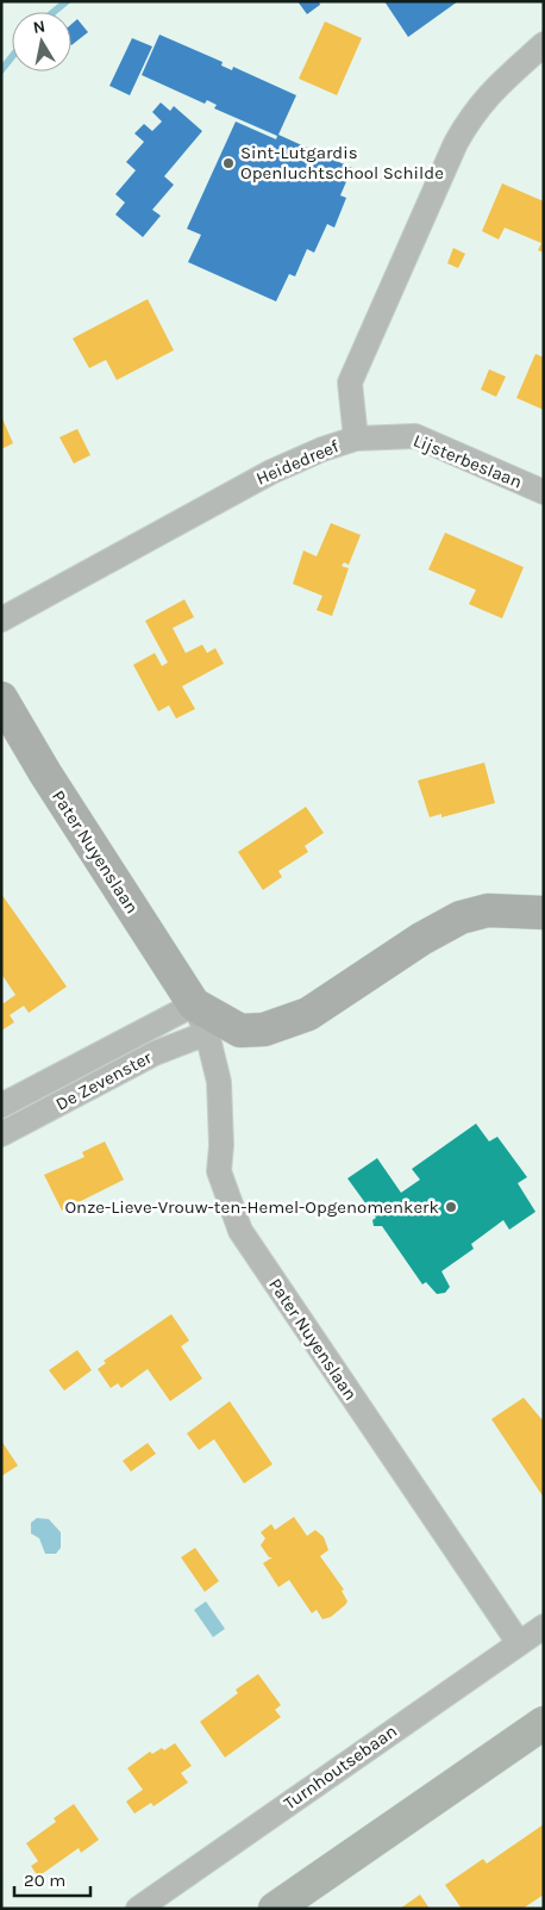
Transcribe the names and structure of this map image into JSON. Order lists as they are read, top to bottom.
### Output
{
  "streets": {
    "street": [
      "Lijsterbeslaan",
      "Heidedreef",
      "Pater Nuyenslaan",
      "De Zevenster",
      "Turnhoutsebaan"
    ]
  },
  "crossings": [
    ["Lijsterbeslaan", "Heidedreef"],
    ["Pater Nuyenslaan", "De Zevenster"],
    ["Pater Nuyenslaan", "Turnhoutsebaan"]
  ],
  "places": ["Sint-Lutgardis Openluchtschool Schilde", "Onze-Lieve-Vrouw-ten-Hemel-Opgenomenkerk"],
  "scale_bar": "20 m",
  "north": "top"
}
